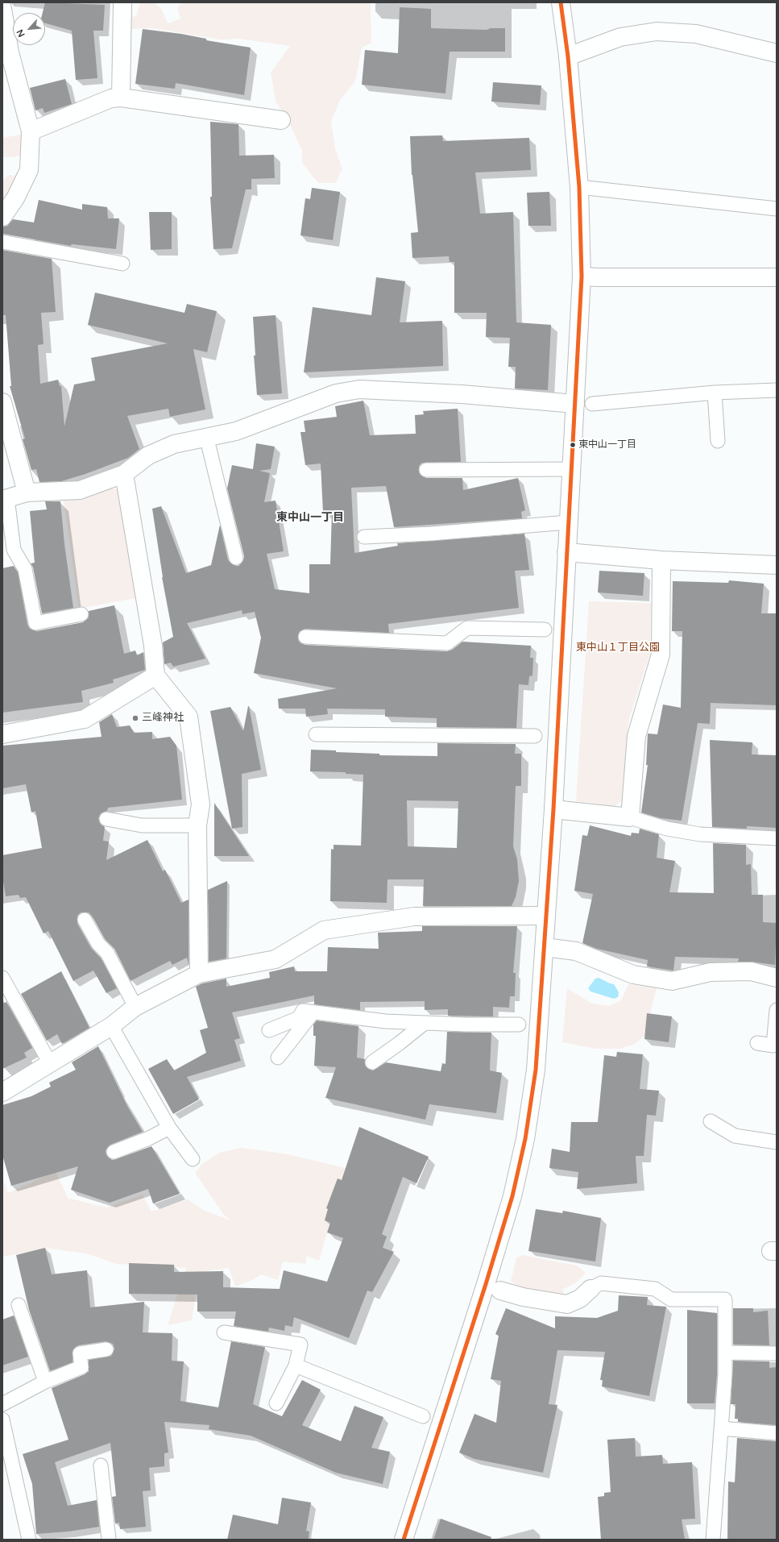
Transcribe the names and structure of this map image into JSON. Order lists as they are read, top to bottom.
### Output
{
  "districts": ["東中山一丁目"],
  "parks": ["東中山１丁目公園"],
  "places": ["東中山一丁目", "三峰神社"],
  "north": "bottom left"
}
